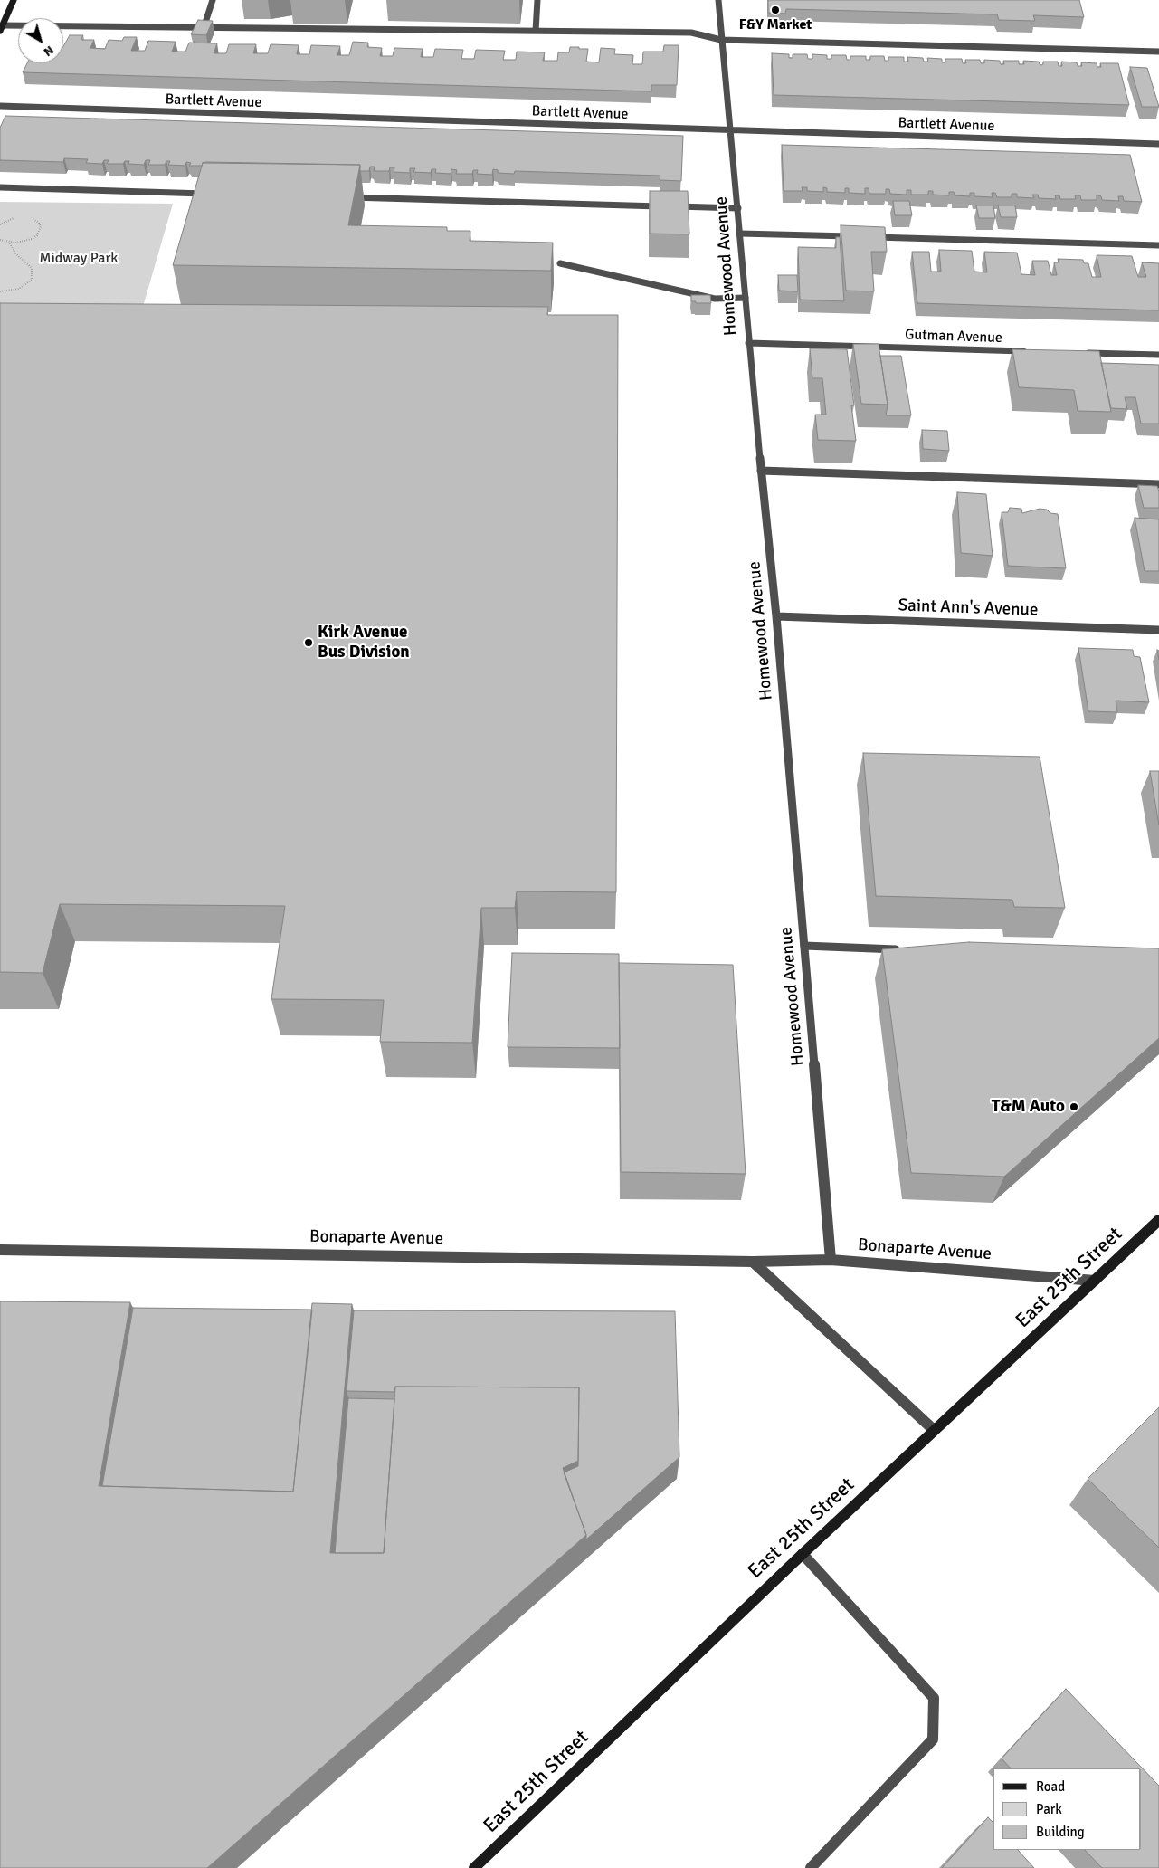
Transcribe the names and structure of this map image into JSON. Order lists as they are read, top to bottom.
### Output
{
  "streets": {
    "main road": ["East 25th Street"],
    "street": [
      "Bartlett Avenue",
      "Homewood Avenue",
      "Gutman Avenue",
      "Saint Ann's Avenue",
      "Bonaparte Avenue"
    ]
  },
  "crossings": [
    ["Bartlett Avenue", "Homewood Avenue"],
    ["Homewood Avenue", "Gutman Avenue"],
    ["Homewood Avenue", "Saint Ann's Avenue"],
    ["Homewood Avenue", "Bonaparte Avenue"],
    ["Bonaparte Avenue", "East 25th Street"]
  ],
  "parks": ["Midway Park"],
  "places": ["F&Y Market", "Kirk Avenue Bus Division", "T&M Auto"],
  "legend": ["Road", "Park", "Building"],
  "north": "bottom right"
}
